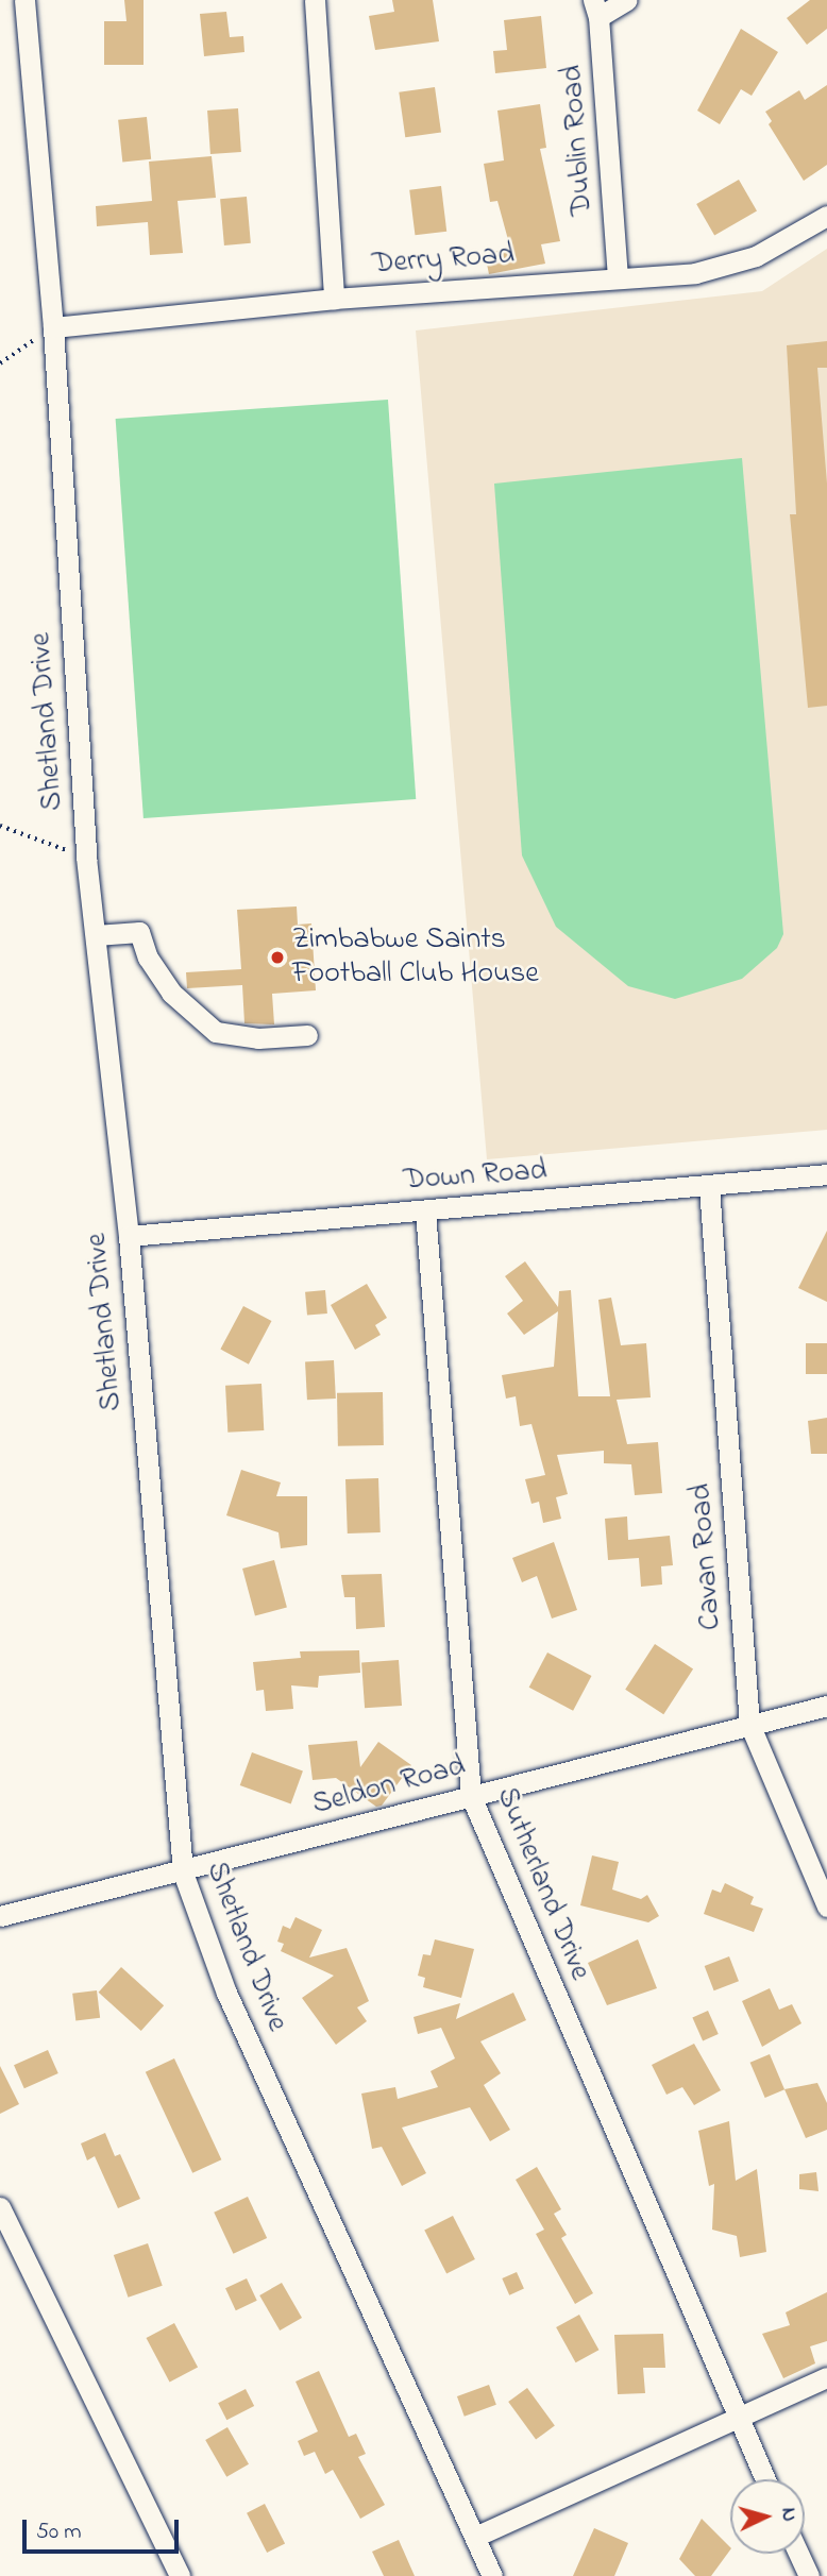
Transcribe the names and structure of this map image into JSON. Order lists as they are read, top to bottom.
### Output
{
  "streets": {
    "street": [
      "Dublin Road",
      "Derry Road",
      "Shetland Drive",
      "Down Road",
      "Cavan Road",
      "Seldon Road",
      "Sutherland Drive"
    ]
  },
  "crossings": [
    ["Dublin Road", "Derry Road"],
    ["Derry Road", "Shetland Drive"],
    ["Shetland Drive", "Down Road"],
    ["Shetland Drive", "Seldon Road"],
    ["Down Road", "Cavan Road"],
    ["Down Road", "Sutherland Drive"],
    ["Cavan Road", "Seldon Road"],
    ["Seldon Road", "Sutherland Drive"]
  ],
  "places": ["Zimbabwe Saints Football Club House"],
  "scale_bar": "50 m",
  "north": "right"
}
